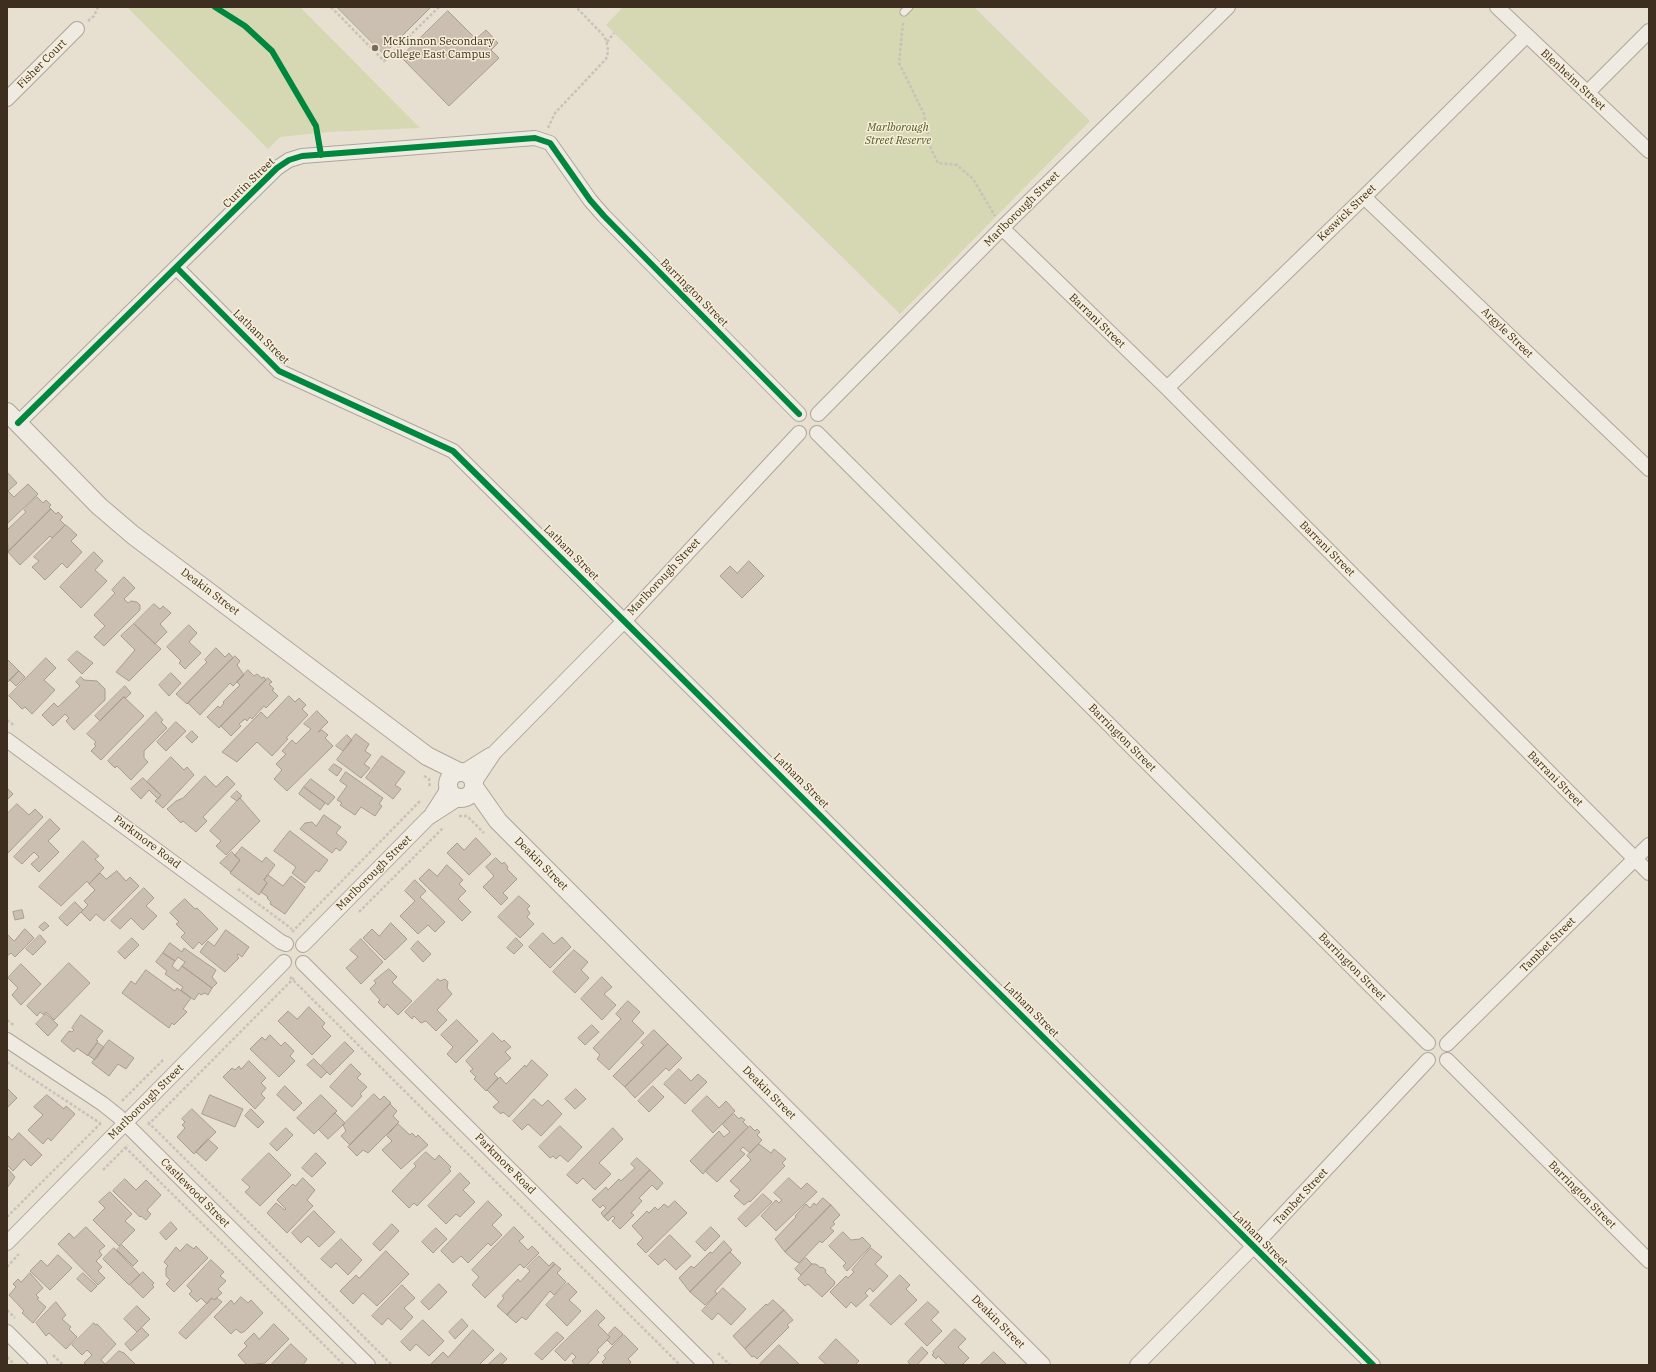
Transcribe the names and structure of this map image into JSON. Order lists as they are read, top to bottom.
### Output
{
  "streets": {
    "street": [
      "Fisher Court",
      "Blenheim Street",
      "Curtin Street",
      "Marlborough Street",
      "Keswick Street",
      "Barrington Street",
      "Barrani Street",
      "Argyle Street",
      "Latham Street",
      "Deakin Street",
      "Parkmore Road",
      "Tambet Street",
      "Castlewood Street"
    ]
  },
  "crossings": [
    ["Blenheim Street", "Keswick Street"],
    ["Curtin Street", "Barrington Street"],
    ["Curtin Street", "Latham Street"],
    ["Curtin Street", "Deakin Street"],
    ["Marlborough Street", "Barrington Street"],
    ["Marlborough Street", "Barrani Street"],
    ["Marlborough Street", "Latham Street"],
    ["Marlborough Street", "Deakin Street"],
    ["Marlborough Street", "Parkmore Road"],
    ["Marlborough Street", "Castlewood Street"],
    ["Keswick Street", "Barrani Street"],
    ["Keswick Street", "Argyle Street"],
    ["Barrington Street", "Tambet Street"],
    ["Barrani Street", "Tambet Street"],
    ["Latham Street", "Tambet Street"]
  ],
  "parks": ["Marlborough Street Reserve"],
  "places": ["McKinnon Secondary College East Campus"]
}
